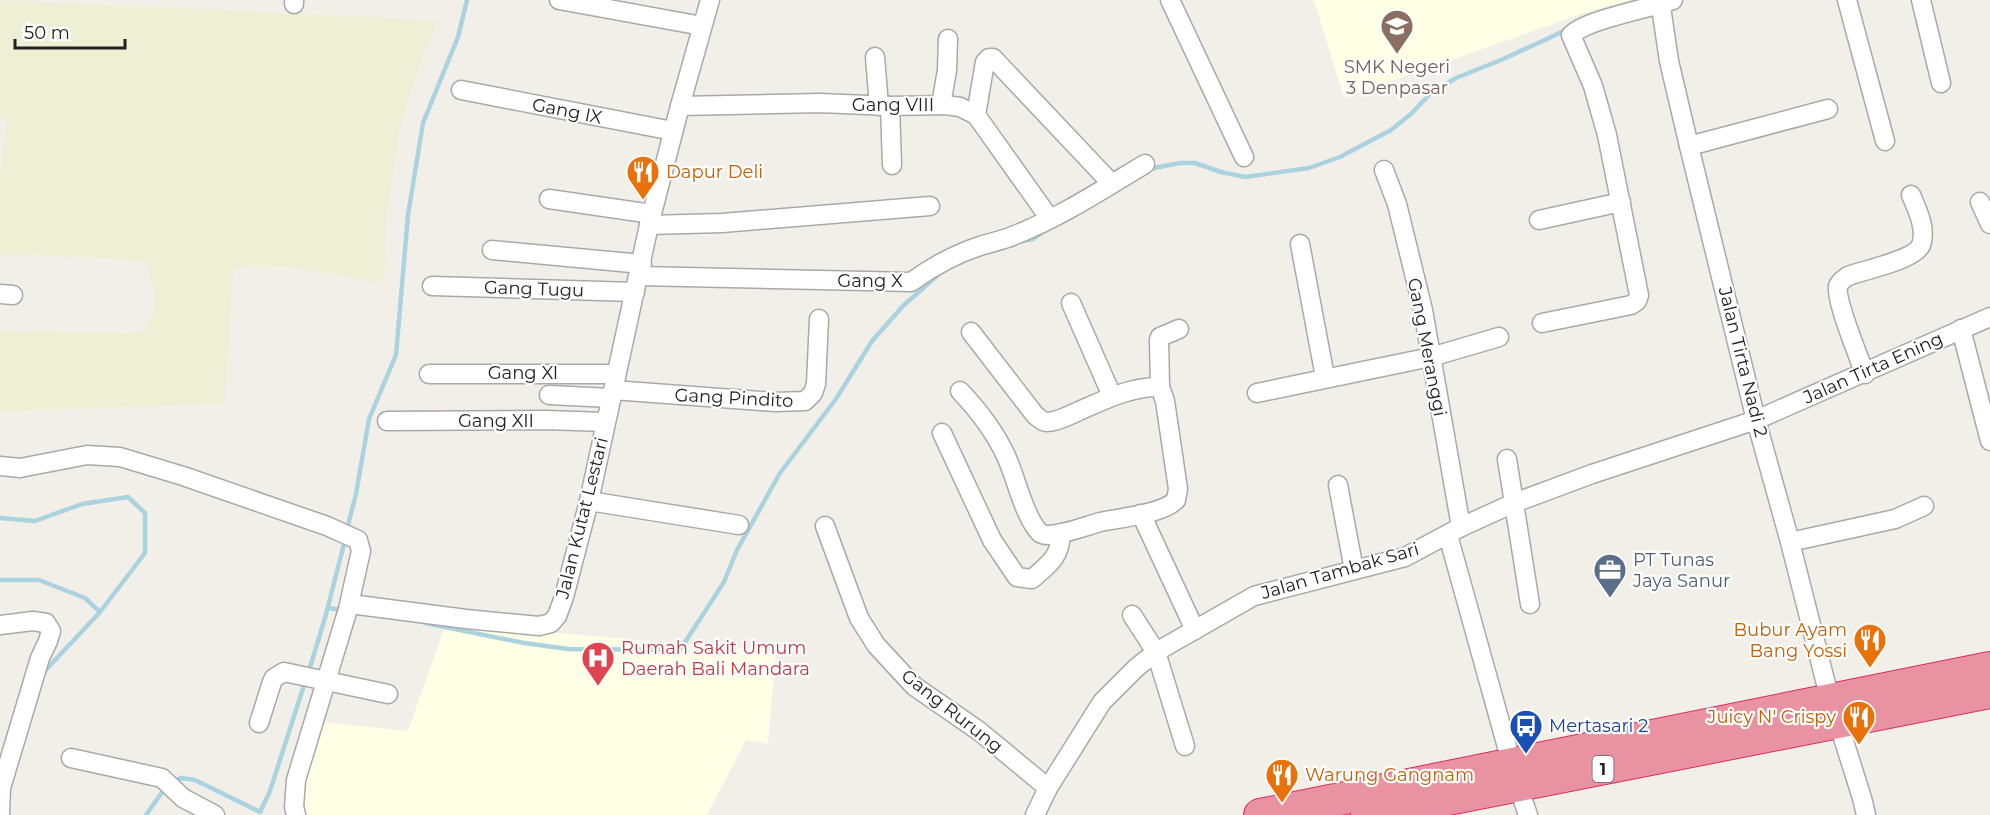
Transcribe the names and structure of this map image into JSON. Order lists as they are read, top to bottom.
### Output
{
  "streets": {
    "highway": ["1"],
    "street": [
      "Gang VIII",
      "Gang IX",
      "Gang X",
      "Gang Tugu",
      "Gang Meranggi",
      "Jalan Tirta Nadi 2",
      "Jalan Tirta Ening",
      "Gang XI",
      "Gang Pindito",
      "Gang XII",
      "Jalan Kutat Lestari",
      "Jalan Tambak Sari",
      "Gang Rurung"
    ]
  },
  "crossings": [
    ["Gang VIII", "Jalan Kutat Lestari"],
    ["Gang IX", "Jalan Kutat Lestari"],
    ["Gang X", "Gang Tugu"],
    ["Gang X", "Jalan Kutat Lestari"],
    ["Gang Tugu", "Jalan Kutat Lestari"],
    ["Gang Meranggi", "Jalan Tambak Sari"],
    ["Gang Meranggi", "1"],
    ["Jalan Tirta Nadi 2", "Jalan Tirta Ening"],
    ["Jalan Tirta Nadi 2", "Jalan Tambak Sari"],
    ["Jalan Tirta Nadi 2", "1"],
    ["Jalan Tirta Ening", "Jalan Tambak Sari"],
    ["Gang XI", "Gang Pindito"],
    ["Gang XI", "Jalan Kutat Lestari"],
    ["Gang Pindito", "Jalan Kutat Lestari"],
    ["Gang XII", "Jalan Kutat Lestari"],
    ["Jalan Tambak Sari", "Gang Rurung"]
  ],
  "places": {
    "school or university": ["SMK Negeri 3 Denpasar"],
    "restaurant": [
      "Dapur Deli",
      "Bubur Ayam Bang Yossi",
      "Juicy N' Crispy",
      "Warung Gangnam"
    ],
    "office": ["PT Tunas Jaya Sanur"],
    "hospital": ["Rumah Sakit Umum Daerah Bali Mandara"],
    "bus stop": ["Mertasari 2"]
  },
  "scale_bar": "50 m"
}
